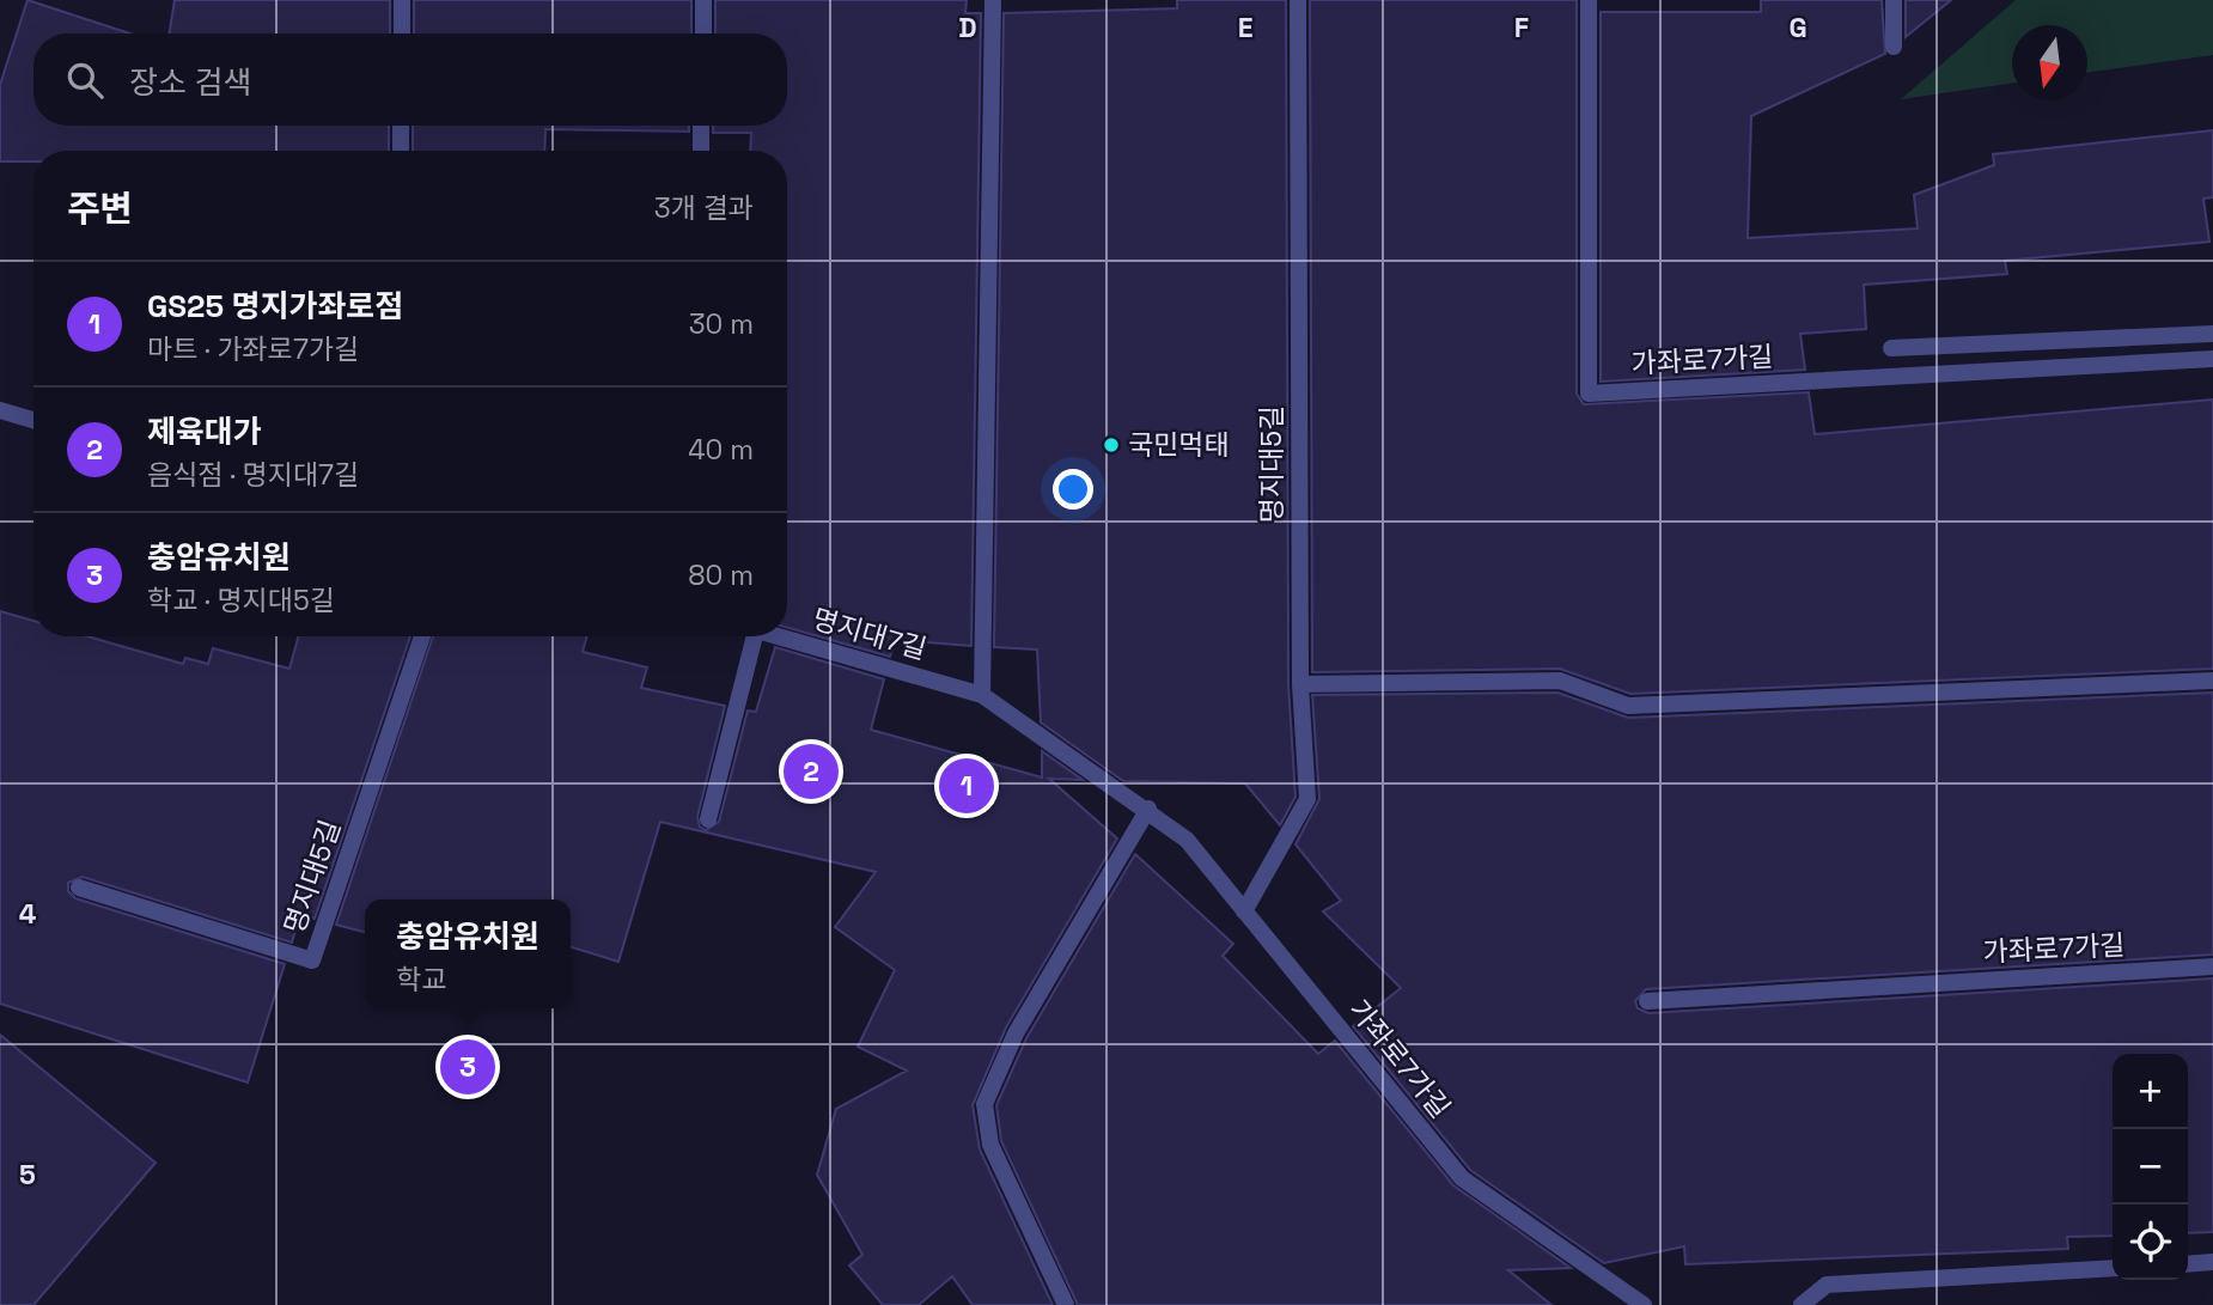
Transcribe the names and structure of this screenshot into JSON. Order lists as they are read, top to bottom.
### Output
{
  "streets": {
    "street": ["가좌로7가길", "명지대5길", "명지대7길"]
  },
  "crossings": [
    ["가좌로7가길", "명지대5길"],
    ["가좌로7가길", "명지대7길"]
  ],
  "places": ["국민먹태"],
  "north": "bottom",
  "page": {
    "search": "장소 검색",
    "heading": ["주변", "3개 결과"],
    "list": [
      {
        "mark": "1",
        "name": "GS25 명지가좌로점",
        "note": "마트 · 가좌로7가길",
        "value": "30 m"
      },
      {
        "mark": "2",
        "name": "제육대가",
        "note": "음식점 · 명지대7길",
        "value": "40 m"
      },
      {
        "mark": "3",
        "name": "충암유치원",
        "note": "학교 · 명지대5길",
        "value": "80 m"
      }
    ],
    "pins": ["2", "1", "3"],
    "popup": ["충암유치원", "학교"],
    "map_buttons": ["+", "−"]
  },
  "grid": {
    "columns": [
      "D",
      "E",
      "F",
      "G"
    ],
    "rows": ["4", "5"]
  }
}
